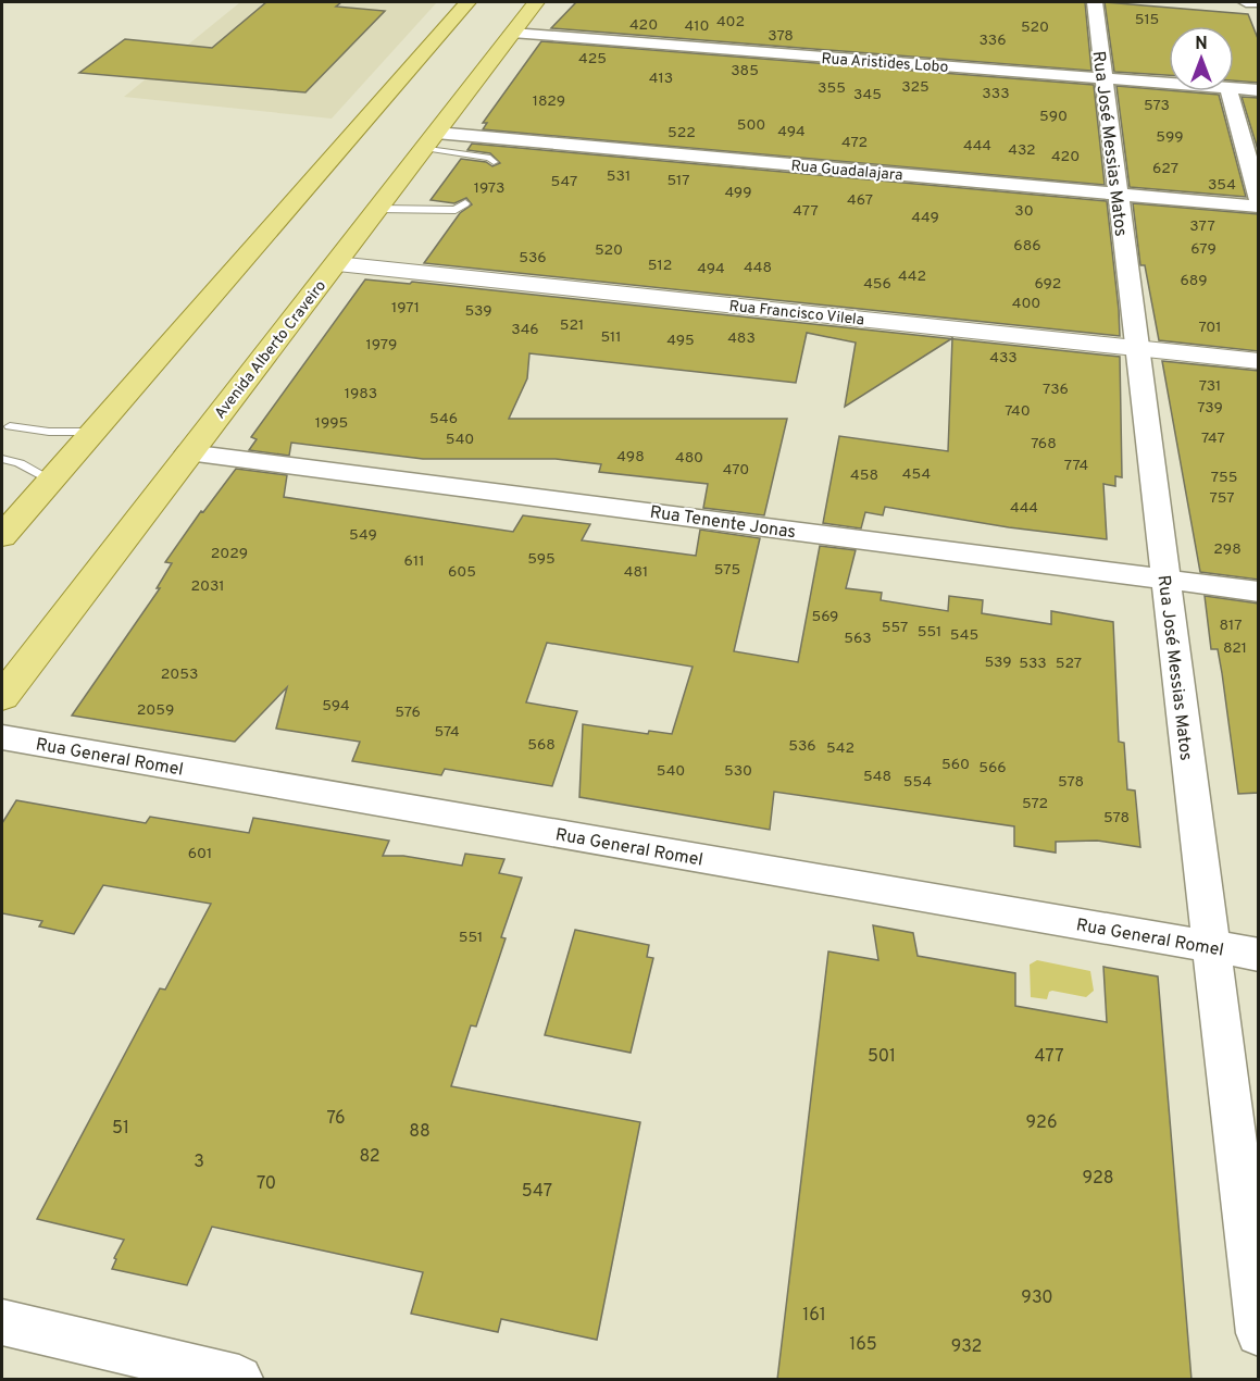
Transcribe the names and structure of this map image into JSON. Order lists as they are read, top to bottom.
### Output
{
  "streets": {
    "main road": ["Avenida Alberto Craveiro"],
    "street": [
      "Rua Aristides Lobo",
      "Rua José Messias Matos",
      "Rua Guadalajara",
      "Rua Francisco Vilela",
      "Rua Tenente Jonas",
      "Rua General Romel"
    ]
  },
  "crossings": [
    ["Rua Aristides Lobo", "Rua José Messias Matos"],
    ["Rua Aristides Lobo", "Avenida Alberto Craveiro"],
    ["Rua José Messias Matos", "Rua Guadalajara"],
    ["Rua José Messias Matos", "Rua Francisco Vilela"],
    ["Rua José Messias Matos", "Rua Tenente Jonas"],
    ["Rua José Messias Matos", "Rua General Romel"],
    ["Rua Guadalajara", "Avenida Alberto Craveiro"],
    ["Rua Francisco Vilela", "Avenida Alberto Craveiro"],
    ["Avenida Alberto Craveiro", "Rua Tenente Jonas"]
  ],
  "house_numbers": [
    "515",
    "402",
    "420",
    "410",
    "520",
    "378",
    "336",
    "425",
    "385",
    "413",
    "325",
    "355",
    "333",
    "345",
    "1829",
    "573",
    "590",
    "500",
    "494",
    "522",
    "599",
    "472",
    "444",
    "432",
    "420",
    "627",
    "531",
    "517",
    "547",
    "354",
    "1973",
    "499",
    "467",
    "477",
    "30",
    "449",
    "377",
    "686",
    "679",
    "520",
    "536",
    "512",
    "448",
    "494",
    "442",
    "689",
    "456",
    "692",
    "400",
    "1971",
    "539",
    "521",
    "701",
    "346",
    "511",
    "483",
    "495",
    "1979",
    "433",
    "731",
    "736",
    "1983",
    "739",
    "740",
    "546",
    "1995",
    "747",
    "540",
    "768",
    "498",
    "480",
    "774",
    "470",
    "454",
    "458",
    "755",
    "757",
    "444",
    "549",
    "298",
    "2029",
    "595",
    "611",
    "575",
    "605",
    "481",
    "2031",
    "569",
    "817",
    "557",
    "551",
    "545",
    "563",
    "821",
    "539",
    "533",
    "527",
    "2053",
    "594",
    "2059",
    "576",
    "574",
    "568",
    "536",
    "542",
    "560",
    "566",
    "540",
    "530",
    "548",
    "554",
    "578",
    "572",
    "578",
    "601",
    "551",
    "501",
    "477",
    "76",
    "926",
    "51",
    "88",
    "82",
    "3",
    "928",
    "70",
    "547",
    "930",
    "161",
    "165",
    "932"
  ],
  "north": "top"
}
